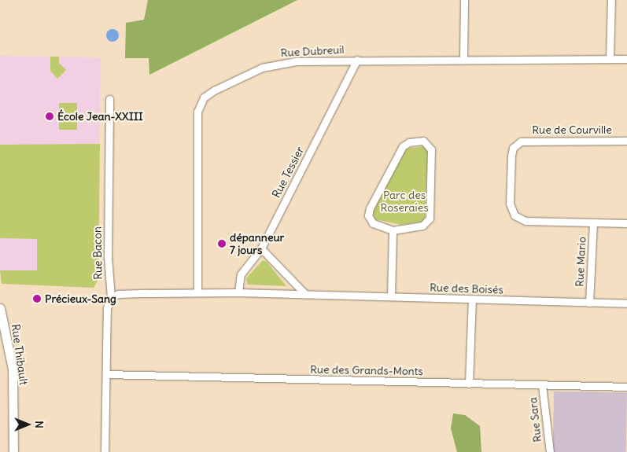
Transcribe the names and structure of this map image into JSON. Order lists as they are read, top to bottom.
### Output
{
  "streets": {
    "street": [
      "Rue Dubreuil",
      "Rue de Courville",
      "Rue Tessier",
      "Rue Bacon",
      "Rue Mario",
      "Rue des Boisés",
      "Rue Thibault",
      "Rue des Grands-Monts",
      "Rue Sara"
    ]
  },
  "crossings": [
    ["Rue Dubreuil", "Rue Tessier"],
    ["Rue Dubreuil", "Rue des Boisés"],
    ["Rue de Courville", "Rue Mario"],
    ["Rue Tessier", "Rue des Boisés"],
    ["Rue Bacon", "Rue des Boisés"],
    ["Rue Bacon", "Rue des Grands-Monts"],
    ["Rue Mario", "Rue des Boisés"],
    ["Rue des Grands-Monts", "Rue Sara"]
  ],
  "parks": ["Parc des Roseraies"],
  "places": ["École Jean-XXIII", "dépanneur 7 jours", "Précieux-Sang"],
  "north": "right"
}
